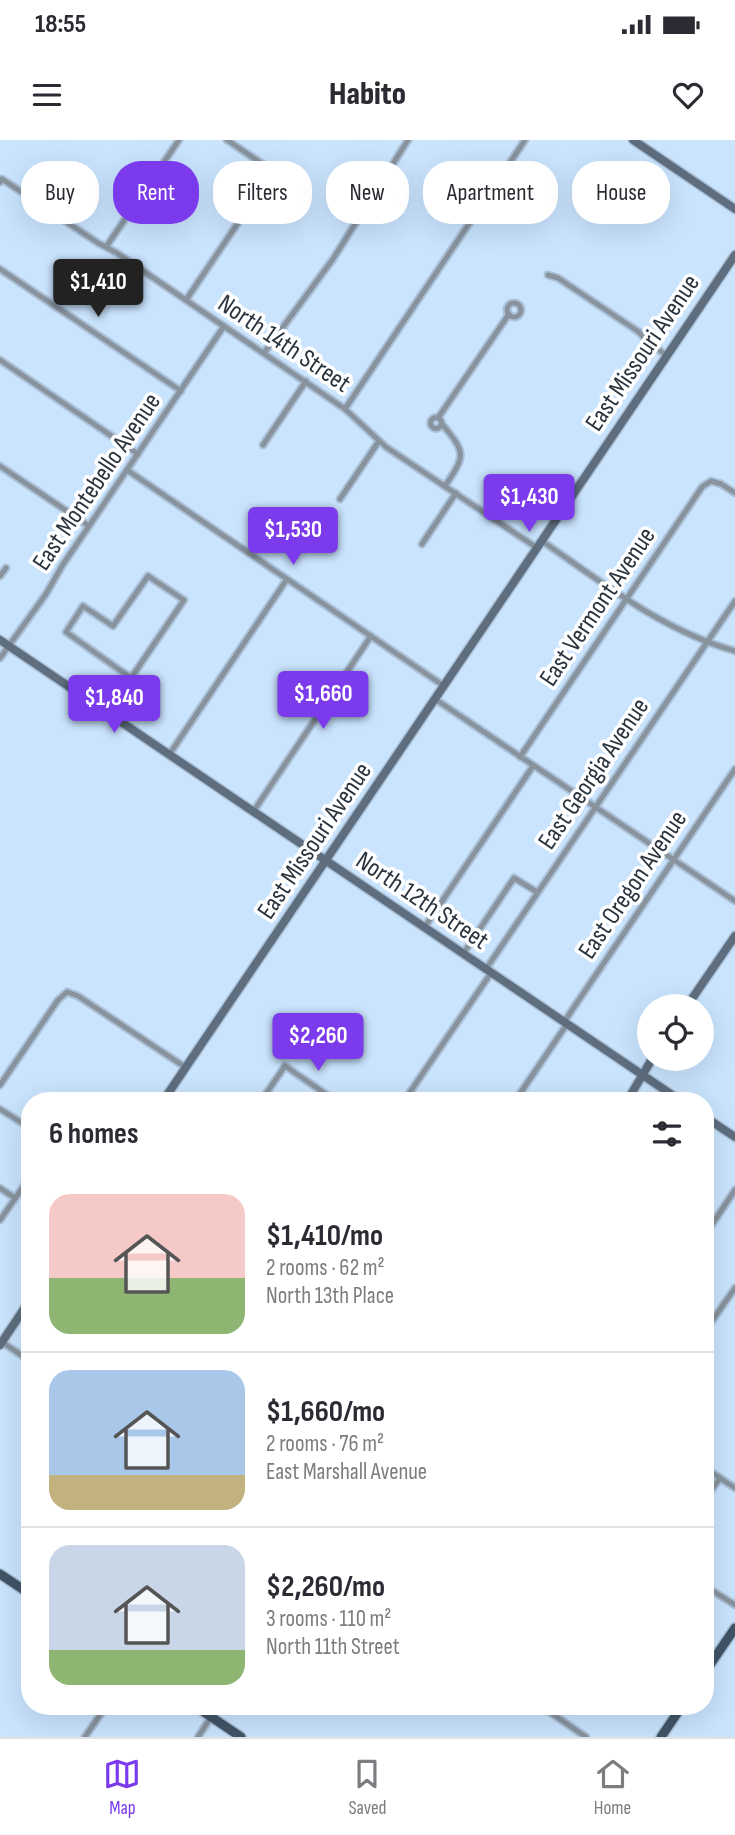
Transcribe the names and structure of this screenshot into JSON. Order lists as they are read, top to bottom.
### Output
{
  "streets": {
    "main road": ["East Missouri Avenue", "North 12th Street"],
    "street": [
      "North 14th Street",
      "East Montebello Avenue",
      "East Vermont Avenue",
      "East Georgia Avenue",
      "East Oregon Avenue"
    ]
  },
  "crossings": [
    ["North 14th Street", "East Missouri Avenue"],
    ["North 14th Street", "East Montebello Avenue"],
    ["North 14th Street", "East Vermont Avenue"],
    ["North 14th Street", "East Georgia Avenue"],
    ["East Missouri Avenue", "North 12th Street"],
    ["East Montebello Avenue", "North 12th Street"],
    ["East Georgia Avenue", "North 12th Street"],
    ["East Oregon Avenue", "North 12th Street"]
  ],
  "page": {
    "status": "18:55",
    "header": "Habito",
    "chip": [
      "Buy",
      "Rent",
      "Filters",
      "New",
      "Apartment",
      "House"
    ],
    "price": [
      "$1,410",
      "$1,430",
      "$1,530",
      "$1,660",
      "$1,840",
      "$2,260"
    ],
    "heading": "6 homes",
    "list": [
      {
        "name": "$1,410/mo",
        "note": "2 rooms · 62 m² · North 13th Place"
      },
      {
        "name": "$1,660/mo",
        "note": "2 rooms · 76 m² · East Marshall Avenue"
      },
      {
        "name": "$2,260/mo",
        "note": "3 rooms · 110 m² · North 11th Street"
      }
    ],
    "tabs": ["Map", "Saved", "Home"]
  }
}
